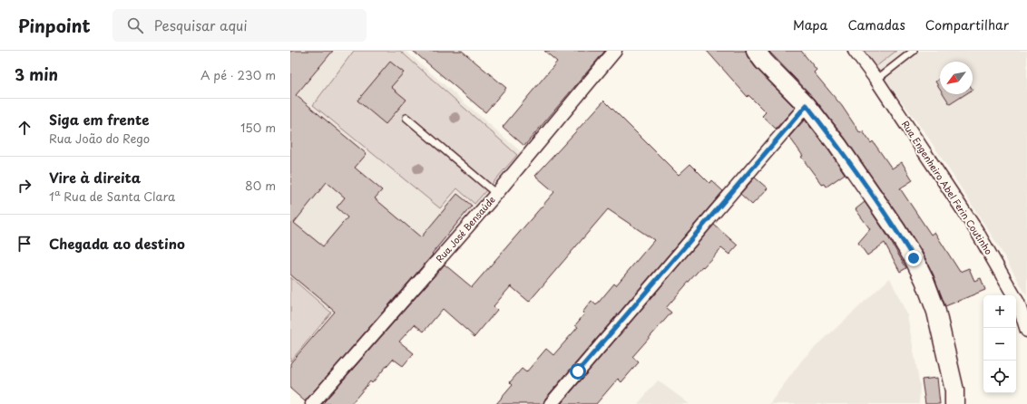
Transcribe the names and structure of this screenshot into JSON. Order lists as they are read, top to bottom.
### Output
{
  "streets": {
    "street": ["Rua Engenheiro Abel Ferin Coutinho", "Rua José Bensaúde"]
  },
  "north": "bottom left",
  "page": {
    "header": "Pinpoint",
    "search": "Pesquisar aqui",
    "nav": ["Mapa", "Camadas", "Compartilhar"],
    "heading": ["3 min", "A pé · 230 m"],
    "list": [
      ["Siga em frente", "Rua João do Rego", "150 m"],
      ["Vire à direita", "1ª Rua de Santa Clara", "80 m"],
      "Chegada ao destino"
    ],
    "map_buttons": ["+", "−"]
  }
}
